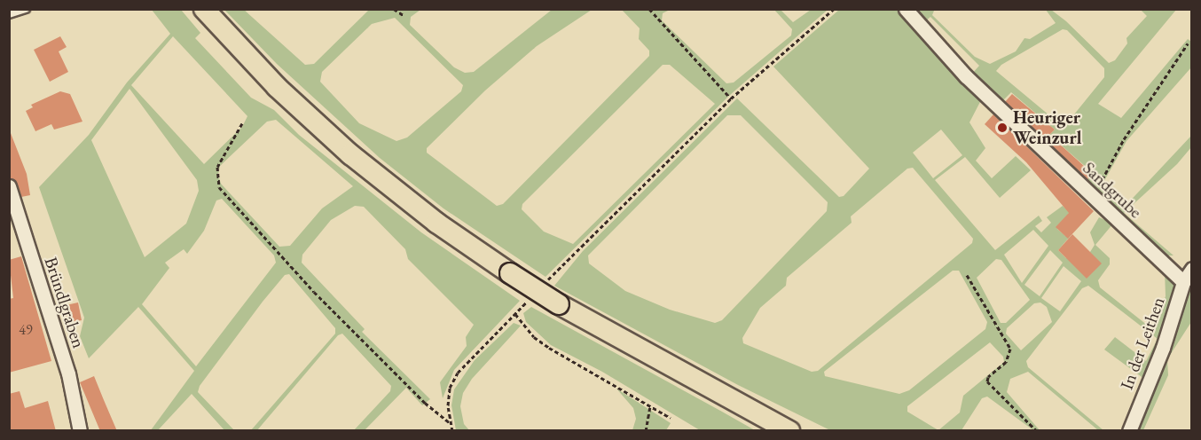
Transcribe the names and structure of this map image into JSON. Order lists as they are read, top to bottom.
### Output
{
  "streets": {
    "street": ["Sandgrube", "Bründlgraben", "In der Leithen"]
  },
  "crossings": [
    ["Sandgrube", "In der Leithen"]
  ],
  "places": ["Heuriger Weinzurl"],
  "house_numbers": ["49"]
}
